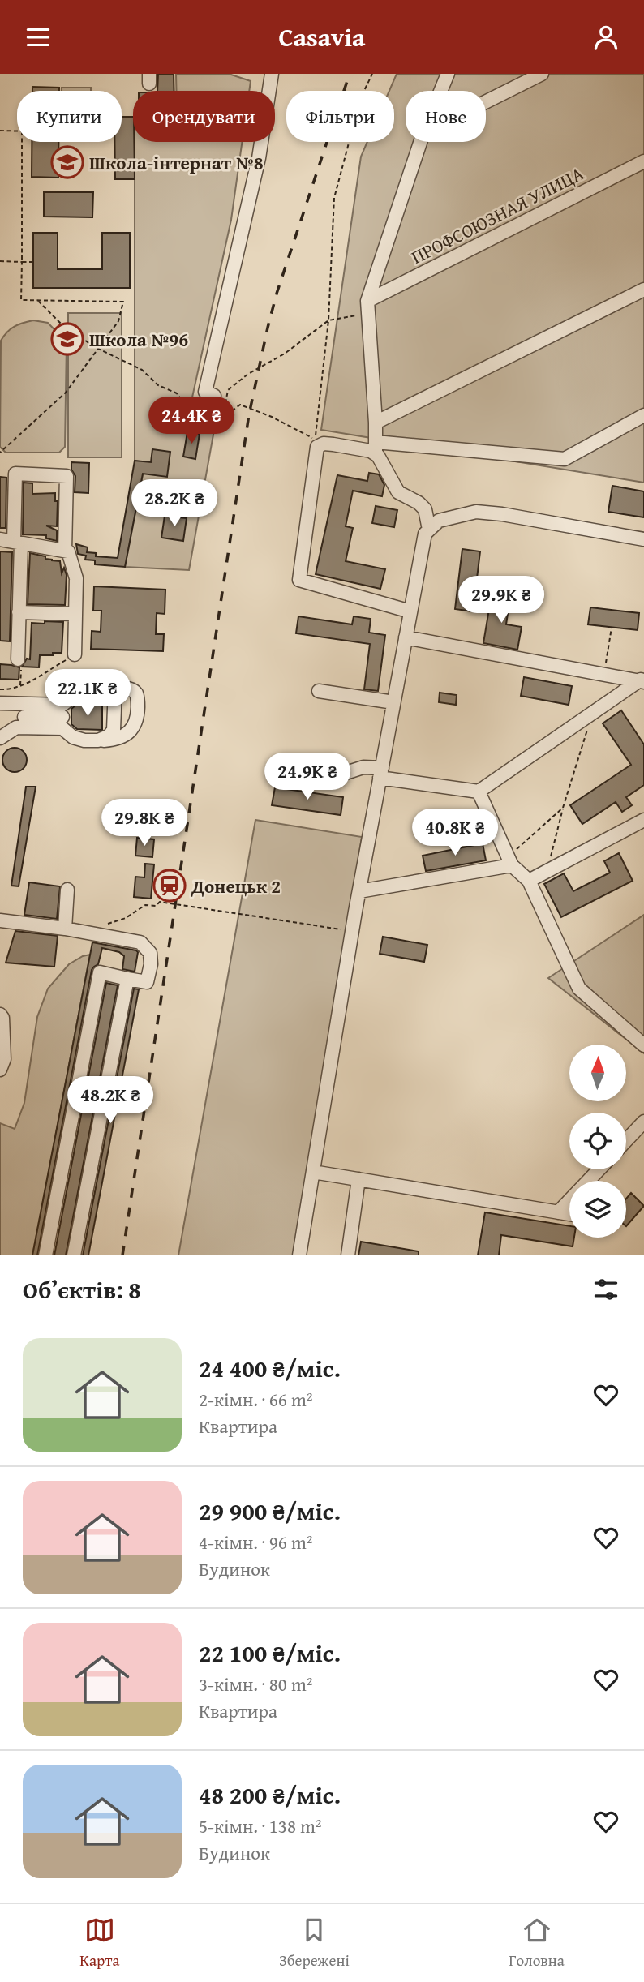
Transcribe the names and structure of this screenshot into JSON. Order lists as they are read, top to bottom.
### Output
{
  "streets": {
    "lane": ["ПРОФСОЮЗНАЯ УЛИЦА"]
  },
  "places": {
    "school or university": ["Школа-інтернат №8", "Школа №96"],
    "station": ["Донецьк 2"]
  },
  "north": "top",
  "page": {
    "header": "Casavia",
    "chip": [
      "Купити",
      "Орендувати",
      "Фільтри",
      "Нове"
    ],
    "price": [
      "24.4K ₴",
      "28.2K ₴",
      "29.9K ₴",
      "22.1K ₴",
      "24.9K ₴",
      "29.8K ₴",
      "40.8K ₴",
      "48.2K ₴"
    ],
    "heading": "Об’єктів: 8",
    "list": [
      {
        "name": "24 400 ₴/міс.",
        "note": "2-кімн. · 66 m² · Квартира"
      },
      {
        "name": "29 900 ₴/міс.",
        "note": "4-кімн. · 96 m² · Будинок"
      },
      {
        "name": "22 100 ₴/міс.",
        "note": "3-кімн. · 80 m² · Квартира"
      },
      {
        "name": "48 200 ₴/міс.",
        "note": "5-кімн. · 138 m² · Будинок"
      }
    ],
    "tabs": ["Карта", "Збережені", "Головна"]
  }
}
